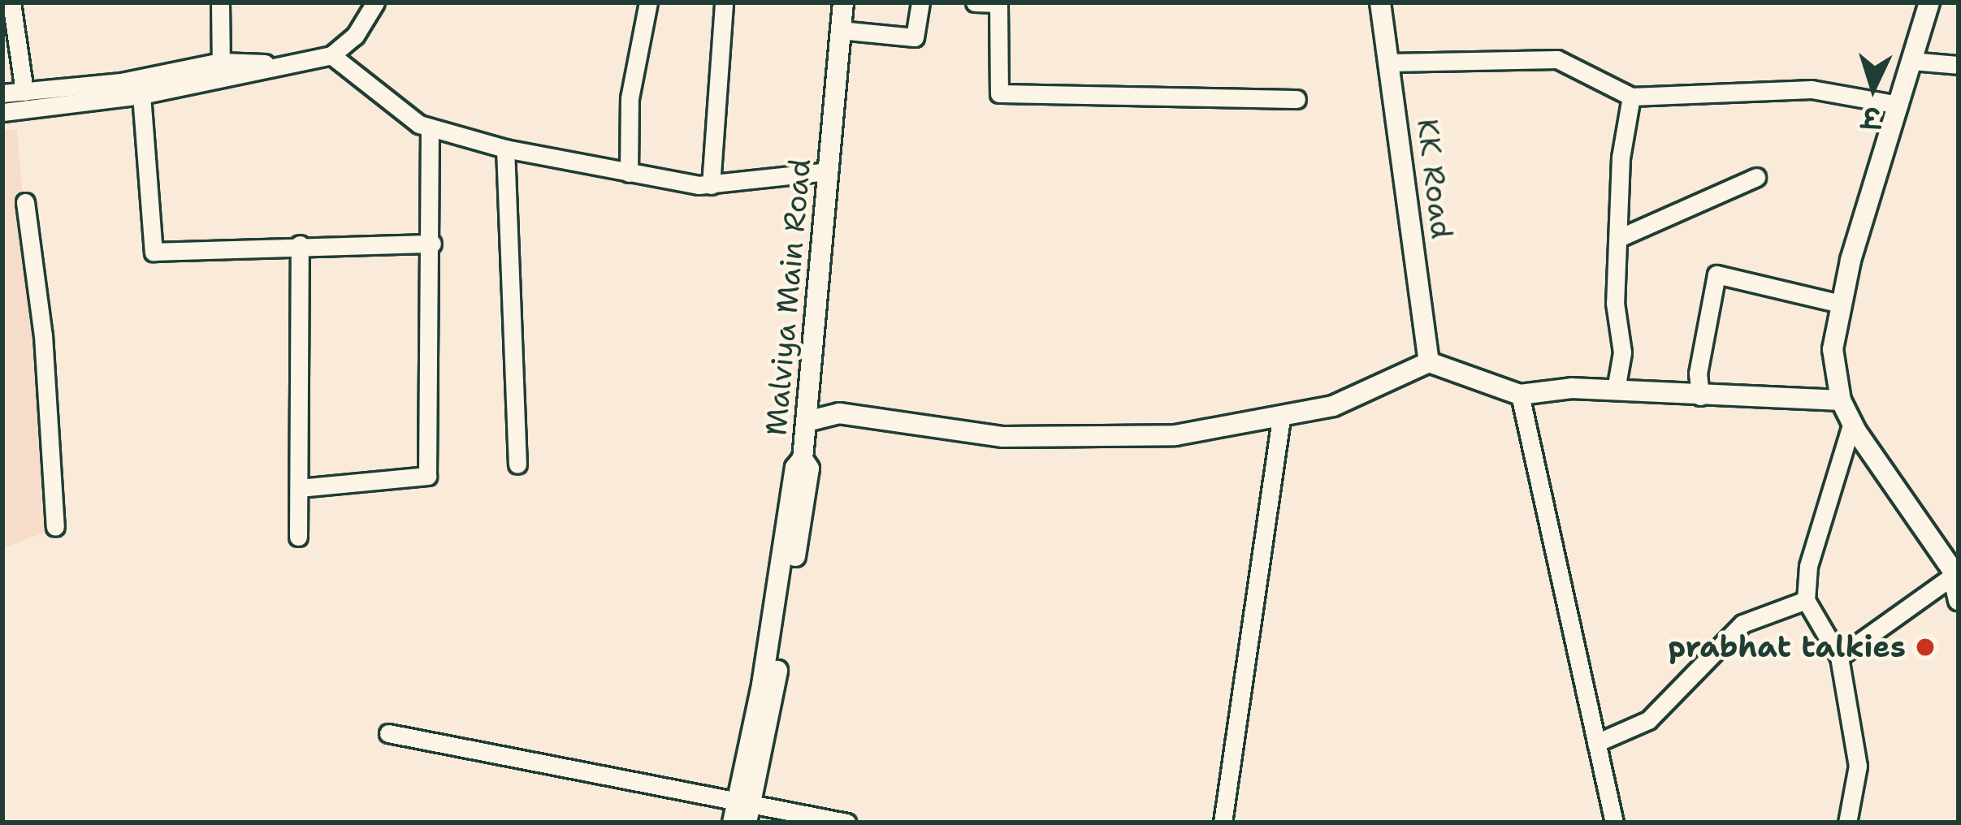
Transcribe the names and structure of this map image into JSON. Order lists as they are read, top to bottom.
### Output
{
  "streets": {
    "street": ["KK Road", "Malviya Main Road"]
  },
  "places": ["prabhat talkies"],
  "north": "bottom"
}
